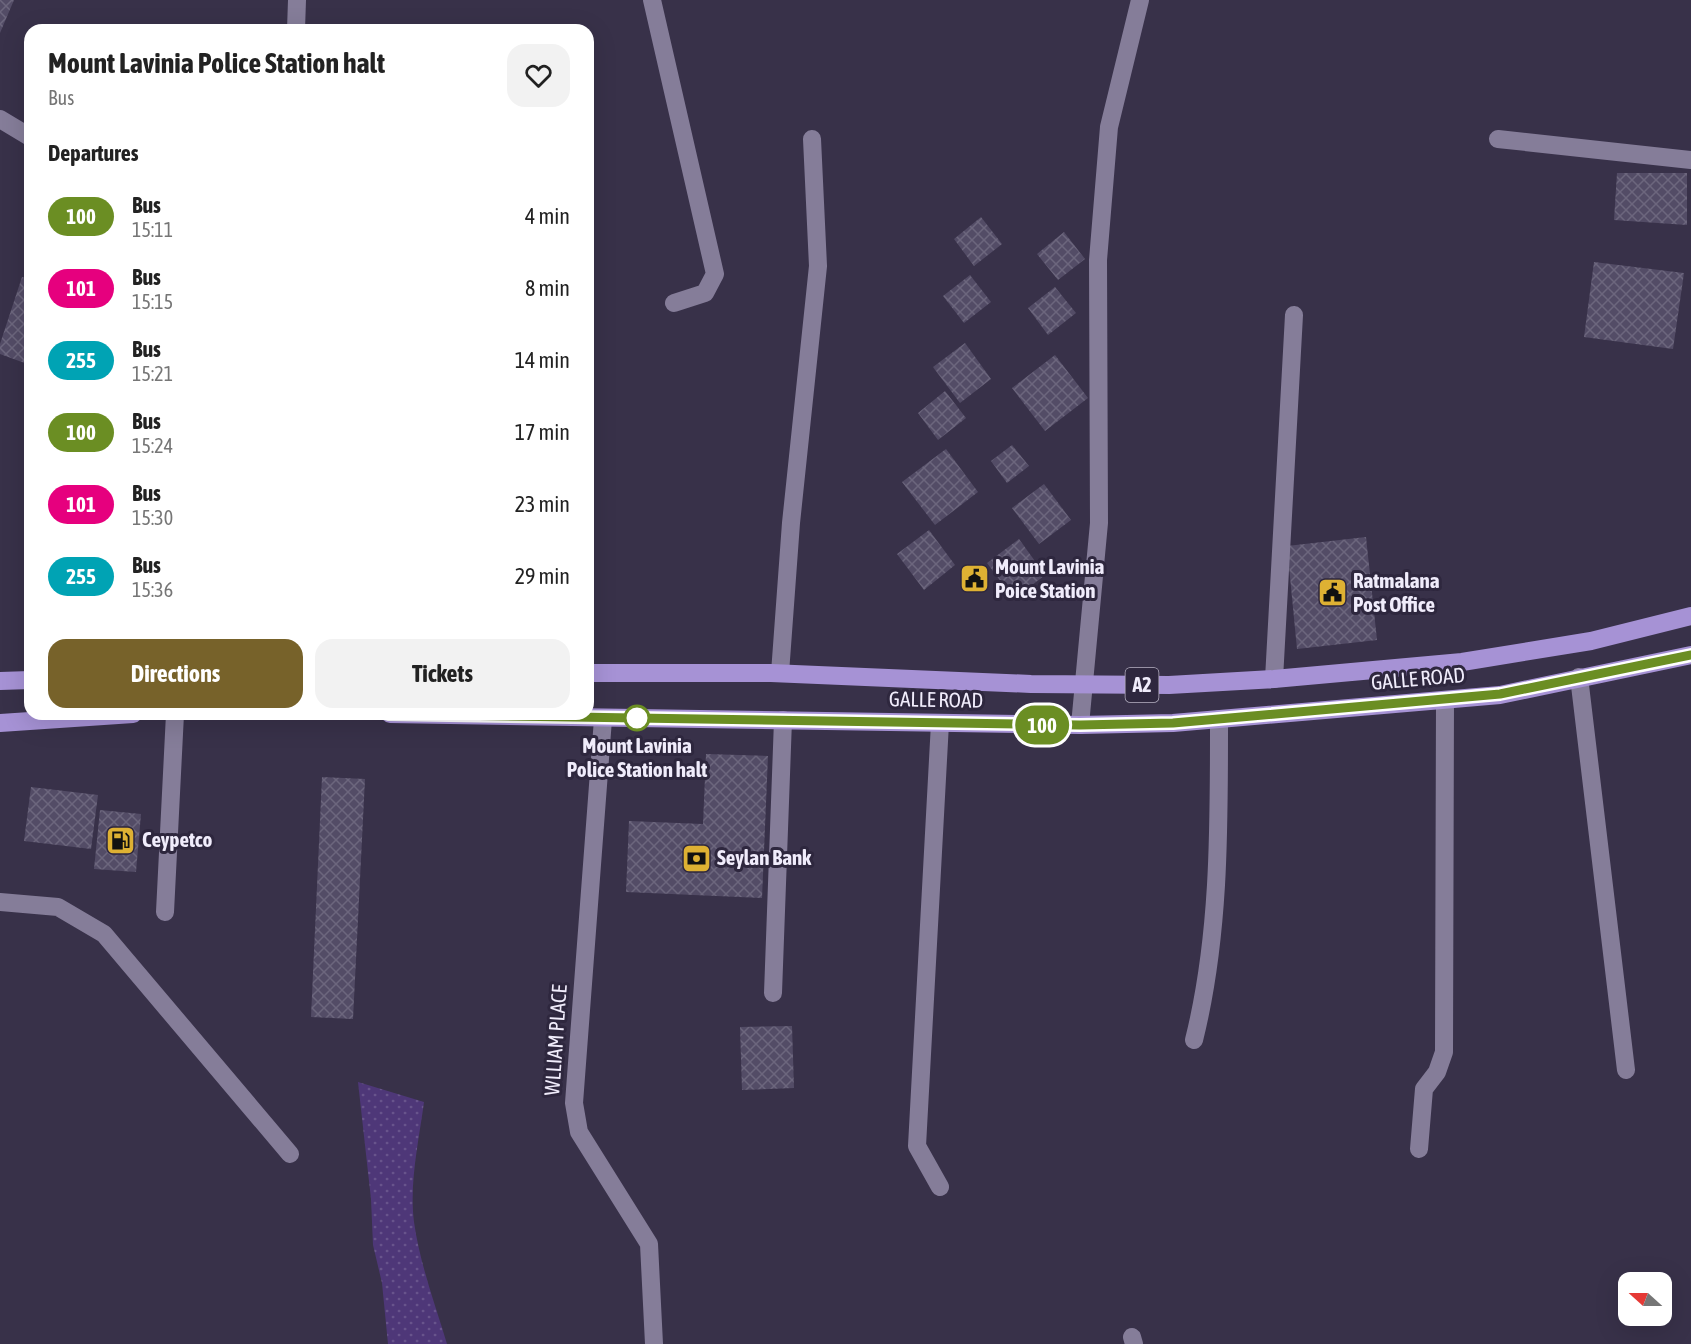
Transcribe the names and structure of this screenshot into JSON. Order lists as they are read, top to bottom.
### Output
{
  "streets": {
    "highway": ["GALLE ROAD", "A2"],
    "street": ["WLLIAM PLACE"]
  },
  "crossings": [
    ["GALLE ROAD", "WLLIAM PLACE"]
  ],
  "places": {
    "public building": ["Mount Lavinia Poice Station", "Ratmalana Post Office"],
    "other": ["Mount Lavinia Police Station halt"],
    "fuel station": ["Ceypetco"],
    "bank": ["Seylan Bank"]
  },
  "lines": ["bus line 100"],
  "north": "left",
  "page": {
    "on_map": "100",
    "heading": [
      ["Mount Lavinia Police Station halt", "Bus"],
      "Departures"
    ],
    "list": [
      {
        "mark": "100",
        "name": "Bus",
        "note": "15:11",
        "value": "4 min"
      },
      {
        "mark": "101",
        "name": "Bus",
        "note": "15:15",
        "value": "8 min"
      },
      {
        "mark": "255",
        "name": "Bus",
        "note": "15:21",
        "value": "14 min"
      },
      {
        "mark": "100",
        "name": "Bus",
        "note": "15:24",
        "value": "17 min"
      },
      {
        "mark": "101",
        "name": "Bus",
        "note": "15:30",
        "value": "23 min"
      },
      {
        "mark": "255",
        "name": "Bus",
        "note": "15:36",
        "value": "29 min"
      }
    ],
    "buttons": ["Directions", "Tickets"]
  }
}
